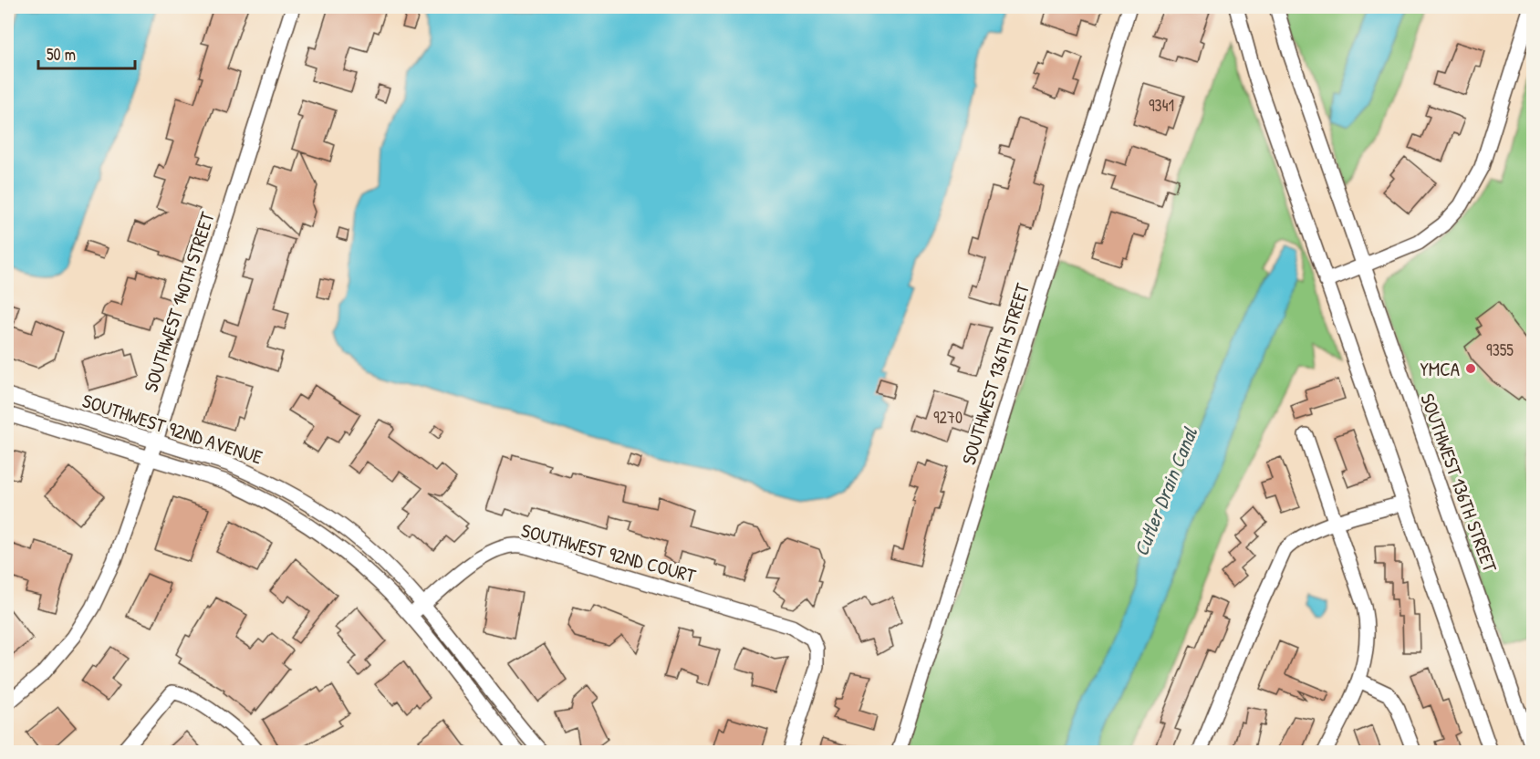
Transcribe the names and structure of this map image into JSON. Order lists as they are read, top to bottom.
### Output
{
  "streets": {
    "street": [
      "SOUTHWEST 140TH STREET",
      "SOUTHWEST 136TH STREET",
      "SOUTHWEST 92ND AVENUE",
      "SOUTHWEST 92ND COURT"
    ]
  },
  "crossings": [
    ["SOUTHWEST 140TH STREET", "SOUTHWEST 92ND AVENUE"],
    ["SOUTHWEST 92ND AVENUE", "SOUTHWEST 92ND COURT"]
  ],
  "water": ["Cutler Drain Canal"],
  "places": ["YMCA"],
  "house_numbers": ["9341", "9355", "9270"],
  "scale_bar": "50 m"
}
